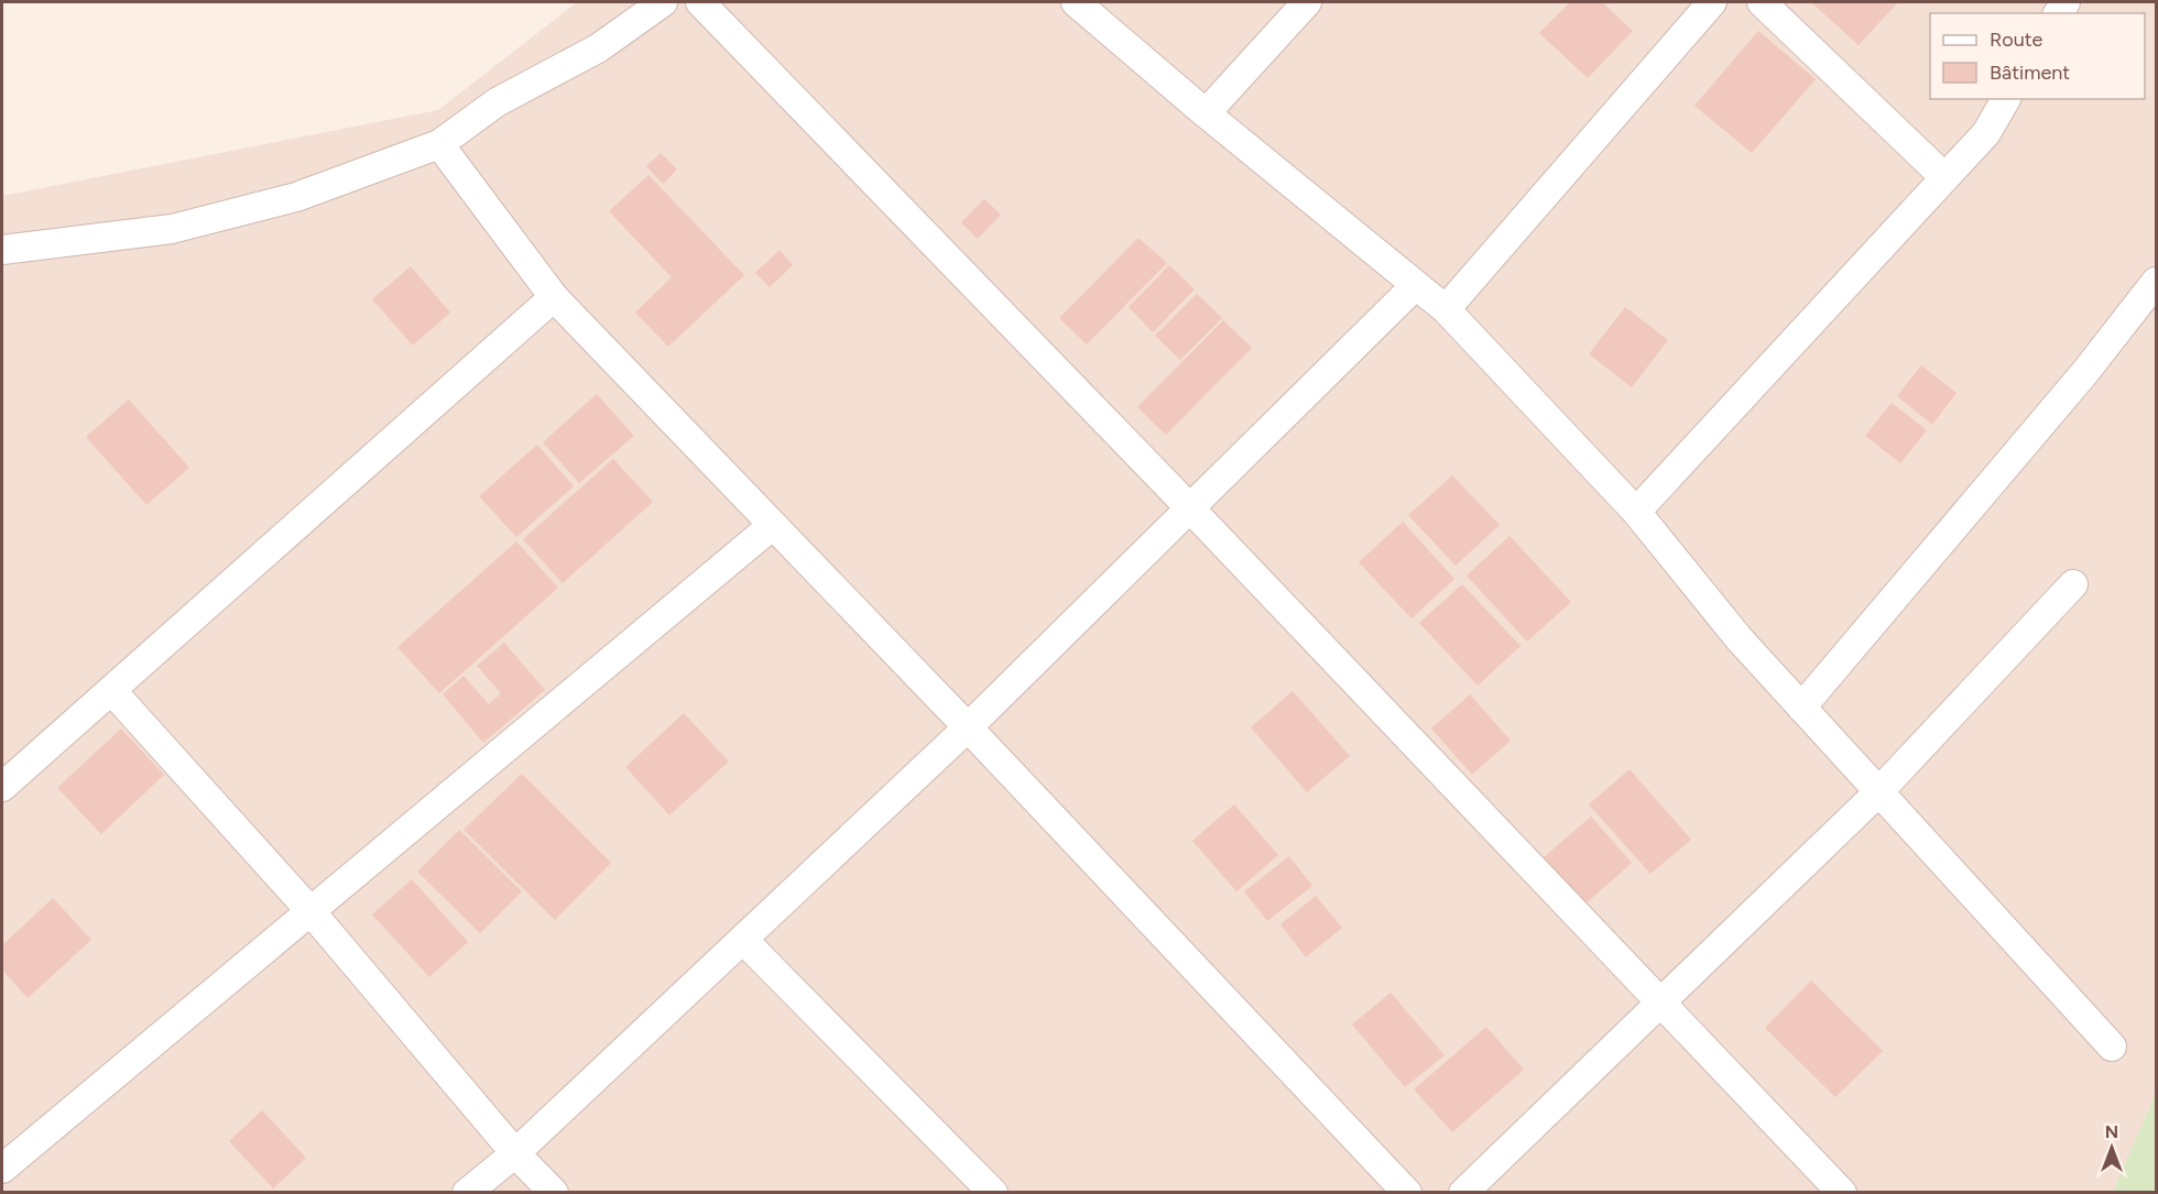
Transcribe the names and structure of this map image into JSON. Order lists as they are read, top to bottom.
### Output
{
  "legend": ["Route", "Bâtiment"],
  "north": "top"
}
